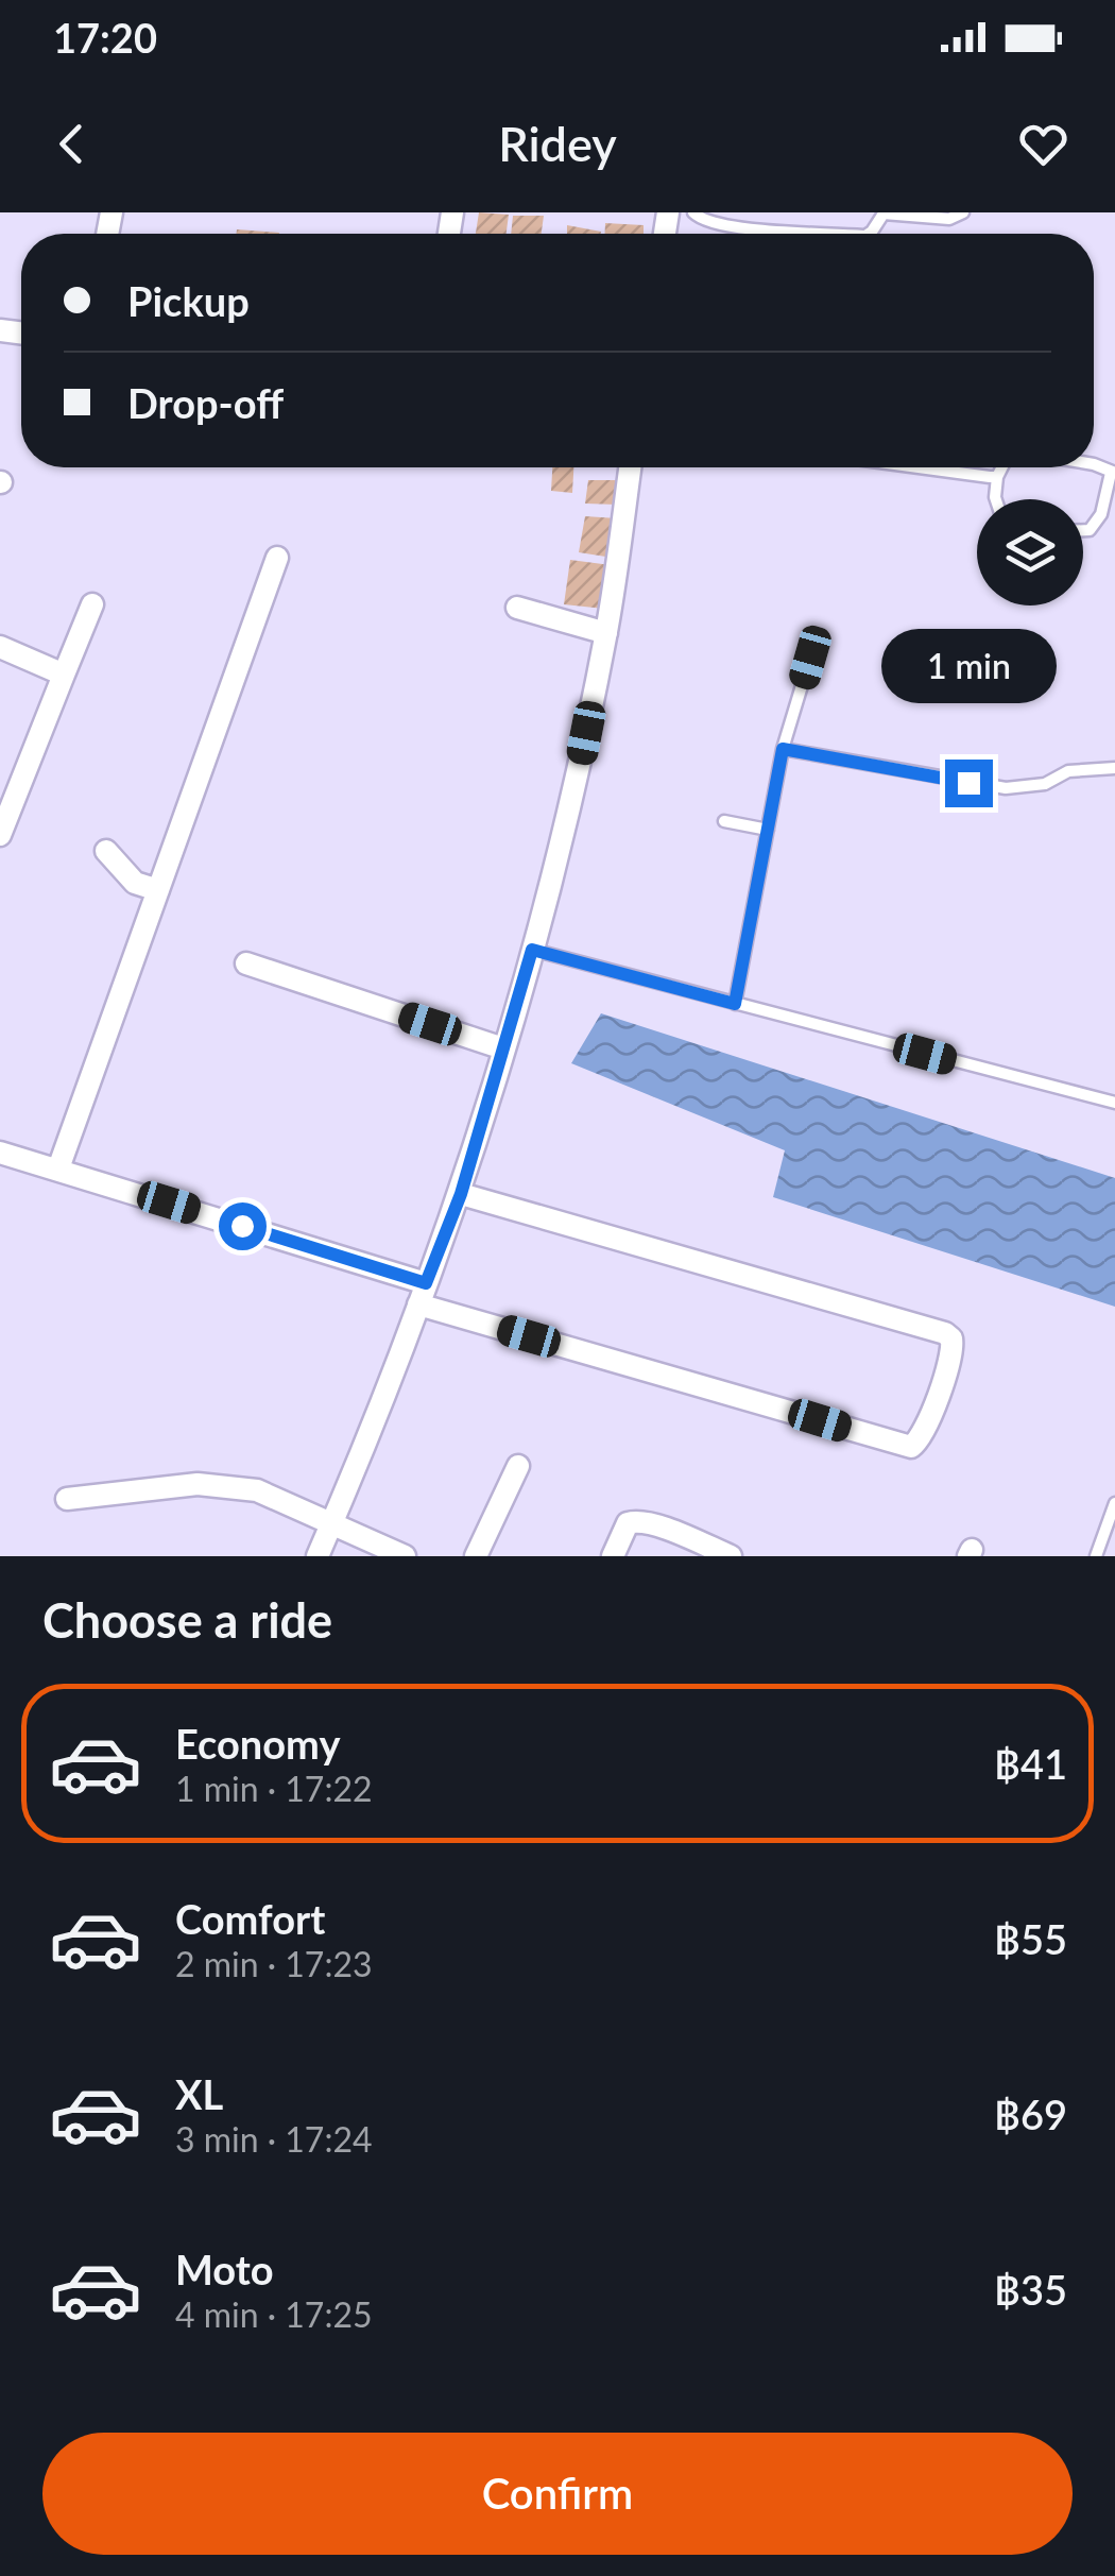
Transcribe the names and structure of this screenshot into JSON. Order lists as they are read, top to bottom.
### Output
{
  "page": {
    "status": "17:20",
    "header": "Ridey",
    "banner": ["Pickup", "Drop-off"],
    "bubble": "1 min",
    "heading": "Choose a ride",
    "list": [
      {
        "name": "Economy",
        "note": "1 min · 17:22",
        "value": "฿41"
      },
      {
        "name": "Comfort",
        "note": "2 min · 17:23",
        "value": "฿55"
      },
      {
        "name": "XL",
        "note": "3 min · 17:24",
        "value": "฿69"
      },
      {
        "name": "Moto",
        "note": "4 min · 17:25",
        "value": "฿35"
      }
    ],
    "buttons": "Confirm"
  }
}
